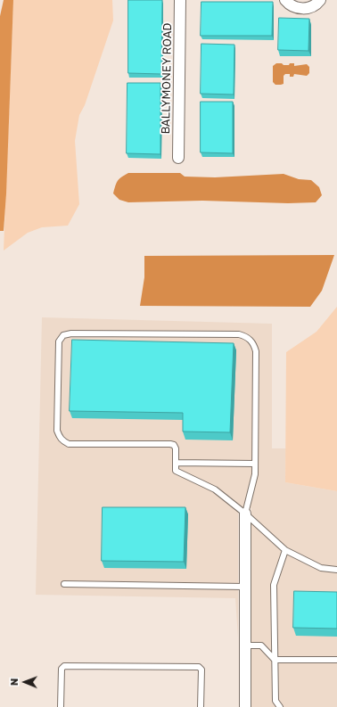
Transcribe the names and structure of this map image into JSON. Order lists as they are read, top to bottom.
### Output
{
  "streets": {
    "street": ["BALLYMONEY ROAD"]
  },
  "north": "left"
}
